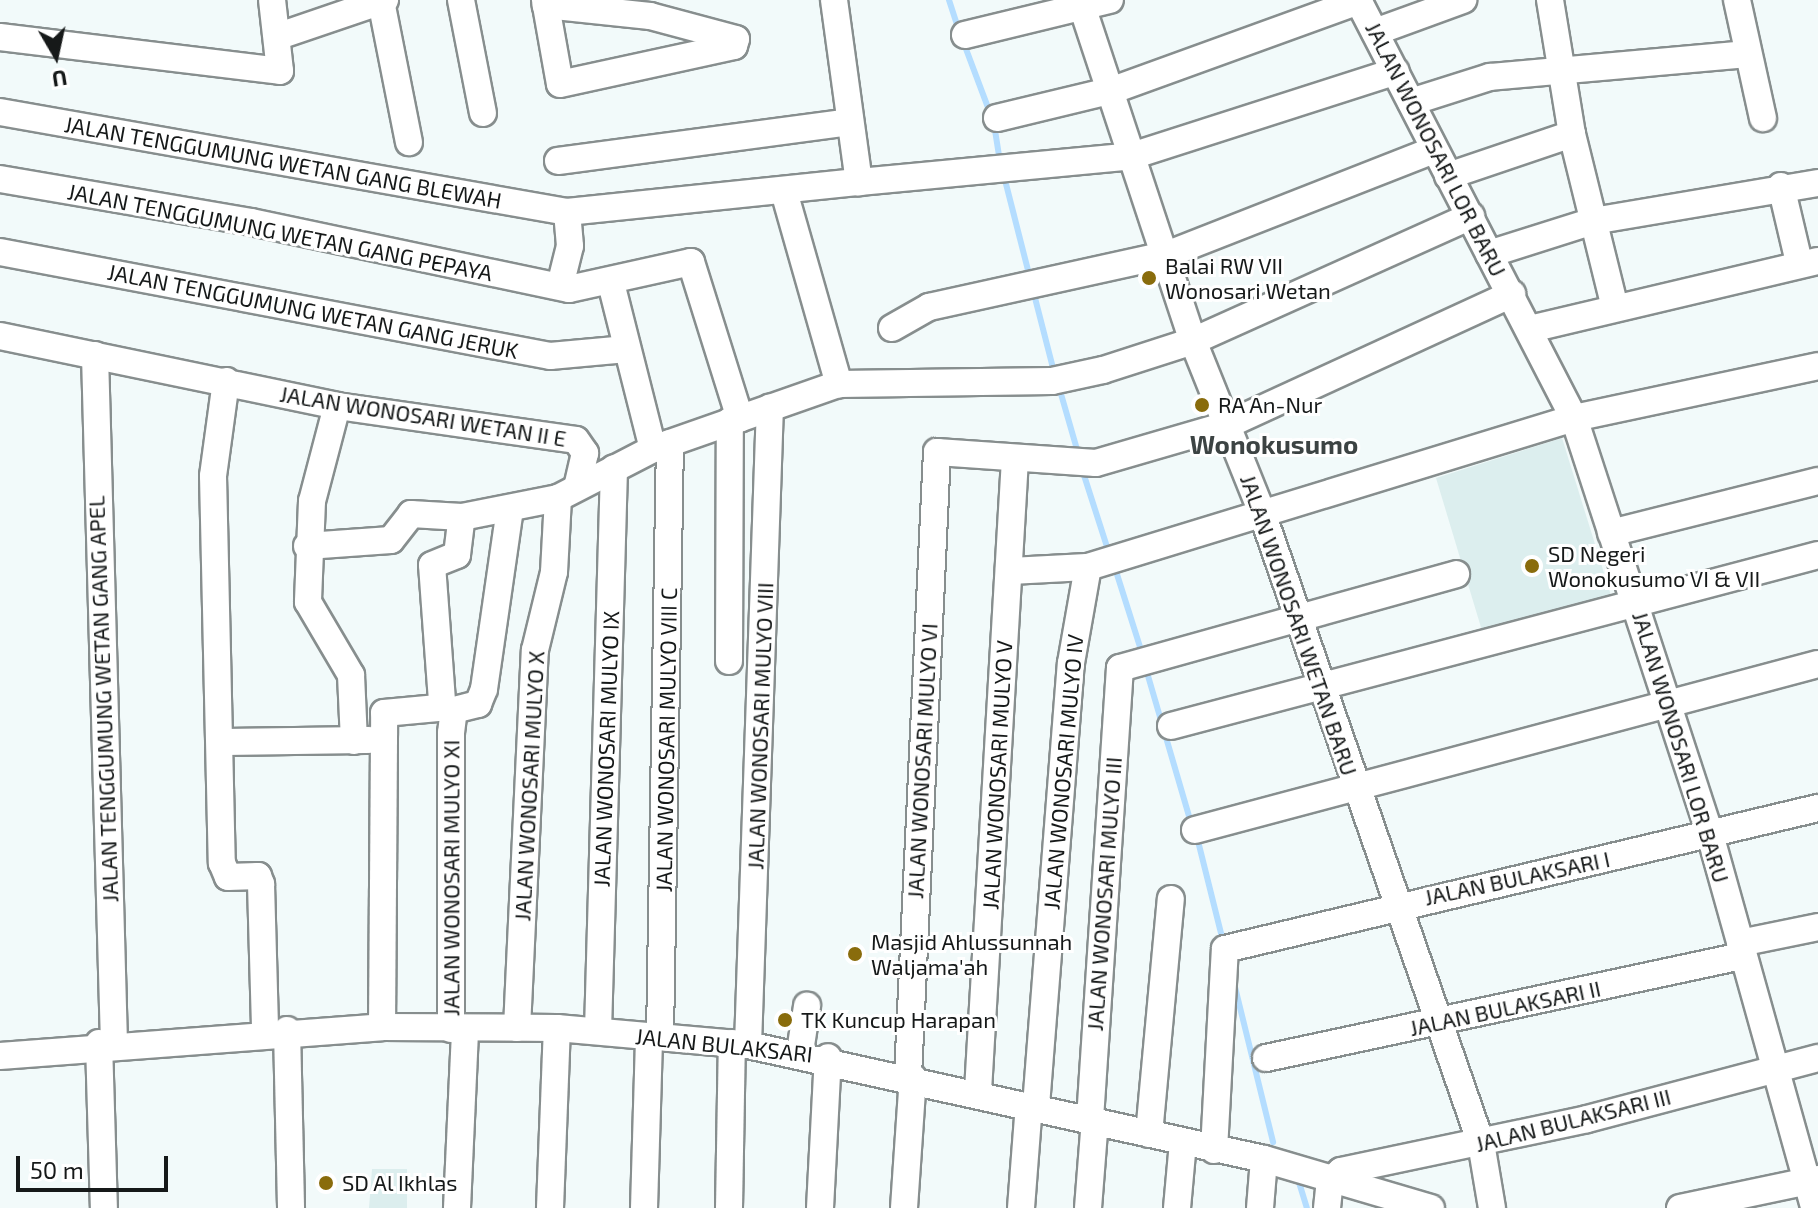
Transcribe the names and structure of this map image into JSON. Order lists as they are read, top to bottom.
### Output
{
  "streets": {
    "street": [
      "JALAN WONOSARI LOR BARU",
      "JALAN TENGGUMUNG WETAN GANG BLEWAH",
      "JALAN TENGGUMUNG WETAN GANG PEPAYA",
      "JALAN TENGGUMUNG WETAN GANG JERUK",
      "JALAN WONOSARI WETAN II E",
      "JALAN WONOSARI WETAN BARU",
      "JALAN TENGGUMUNG WETAN GANG APEL",
      "JALAN WONOSARI MULYO VIII",
      "JALAN WONOSARI MULYO VIII C",
      "JALAN WONOSARI MULYO IX",
      "JALAN WONOSARI MULYO VI",
      "JALAN WONOSARI MULYO IV",
      "JALAN WONOSARI MULYO V",
      "JALAN WONOSARI MULYO X",
      "JALAN WONOSARI MULYO XI",
      "JALAN BULAKSARI I",
      "JALAN WONOSARI MULYO III",
      "JALAN BULAKSARI II",
      "JALAN BULAKSARI",
      "JALAN BULAKSARI III"
    ]
  },
  "crossings": [
    ["JALAN WONOSARI LOR BARU", "JALAN TENGGUMUNG WETAN GANG BLEWAH"],
    ["JALAN WONOSARI LOR BARU", "JALAN BULAKSARI I"],
    ["JALAN WONOSARI LOR BARU", "JALAN BULAKSARI II"],
    ["JALAN WONOSARI LOR BARU", "JALAN BULAKSARI III"],
    ["JALAN TENGGUMUNG WETAN GANG BLEWAH", "JALAN WONOSARI WETAN BARU"],
    ["JALAN TENGGUMUNG WETAN GANG PEPAYA", "JALAN WONOSARI MULYO VIII C"],
    ["JALAN TENGGUMUNG WETAN GANG JERUK", "JALAN WONOSARI MULYO VIII C"],
    ["JALAN WONOSARI WETAN II E", "JALAN TENGGUMUNG WETAN GANG APEL"],
    ["JALAN WONOSARI WETAN II E", "JALAN WONOSARI MULYO X"],
    ["JALAN WONOSARI WETAN BARU", "JALAN BULAKSARI I"],
    ["JALAN WONOSARI WETAN BARU", "JALAN WONOSARI MULYO III"],
    ["JALAN WONOSARI WETAN BARU", "JALAN BULAKSARI II"],
    ["JALAN WONOSARI WETAN BARU", "JALAN BULAKSARI III"],
    ["JALAN TENGGUMUNG WETAN GANG APEL", "JALAN BULAKSARI"],
    ["JALAN WONOSARI MULYO VIII", "JALAN BULAKSARI"],
    ["JALAN WONOSARI MULYO VIII C", "JALAN BULAKSARI"],
    ["JALAN WONOSARI MULYO IX", "JALAN BULAKSARI"],
    ["JALAN WONOSARI MULYO VI", "JALAN WONOSARI MULYO V"],
    ["JALAN WONOSARI MULYO VI", "JALAN BULAKSARI"],
    ["JALAN WONOSARI MULYO IV", "JALAN BULAKSARI"],
    ["JALAN WONOSARI MULYO V", "JALAN BULAKSARI"],
    ["JALAN WONOSARI MULYO X", "JALAN BULAKSARI"],
    ["JALAN WONOSARI MULYO XI", "JALAN BULAKSARI"],
    ["JALAN BULAKSARI I", "JALAN BULAKSARI"],
    ["JALAN WONOSARI MULYO III", "JALAN BULAKSARI"],
    ["JALAN BULAKSARI", "JALAN BULAKSARI III"]
  ],
  "districts": ["Wonokusumo"],
  "places": [
    "Balai RW VII Wonosari Wetan",
    "RA An-Nur",
    "SD Negeri Wonokusumo VI & VII",
    "Masjid Ahlussunnah Waljama'ah",
    "TK Kuncup Harapan",
    "SD Al Ikhlas"
  ],
  "scale_bar": "50 m",
  "north": "bottom"
}
